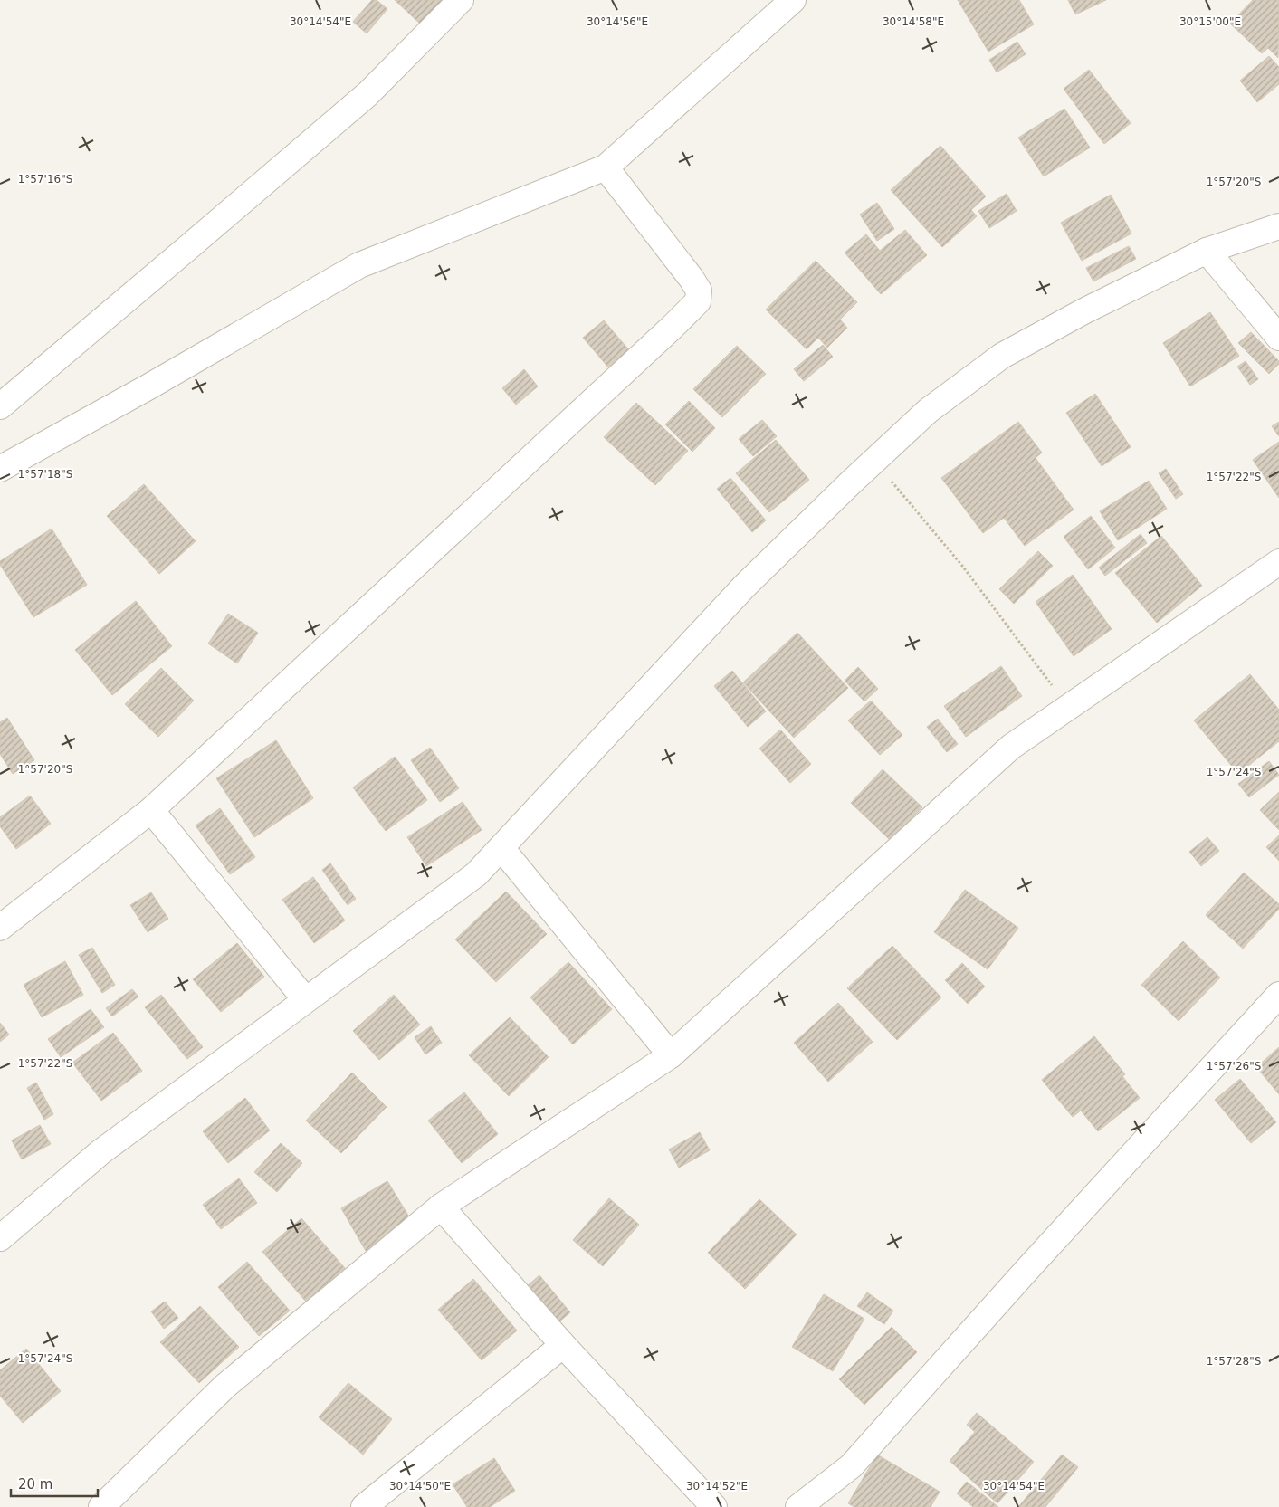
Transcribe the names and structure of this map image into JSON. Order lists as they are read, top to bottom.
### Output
{
  "scale_bar": "20 m",
  "coordinates": [
    "30°14'54\"E",
    "30°14'56\"E",
    "30°14'58\"E",
    "30°15'00\"E",
    "1°57'16\"S",
    "1°57'20\"S",
    "1°57'18\"S",
    "1°57'22\"S",
    "1°57'24\"S",
    "1°57'26\"S",
    "1°57'28\"S",
    "30°14'50\"E",
    "30°14'52\"E"
  ]
}
